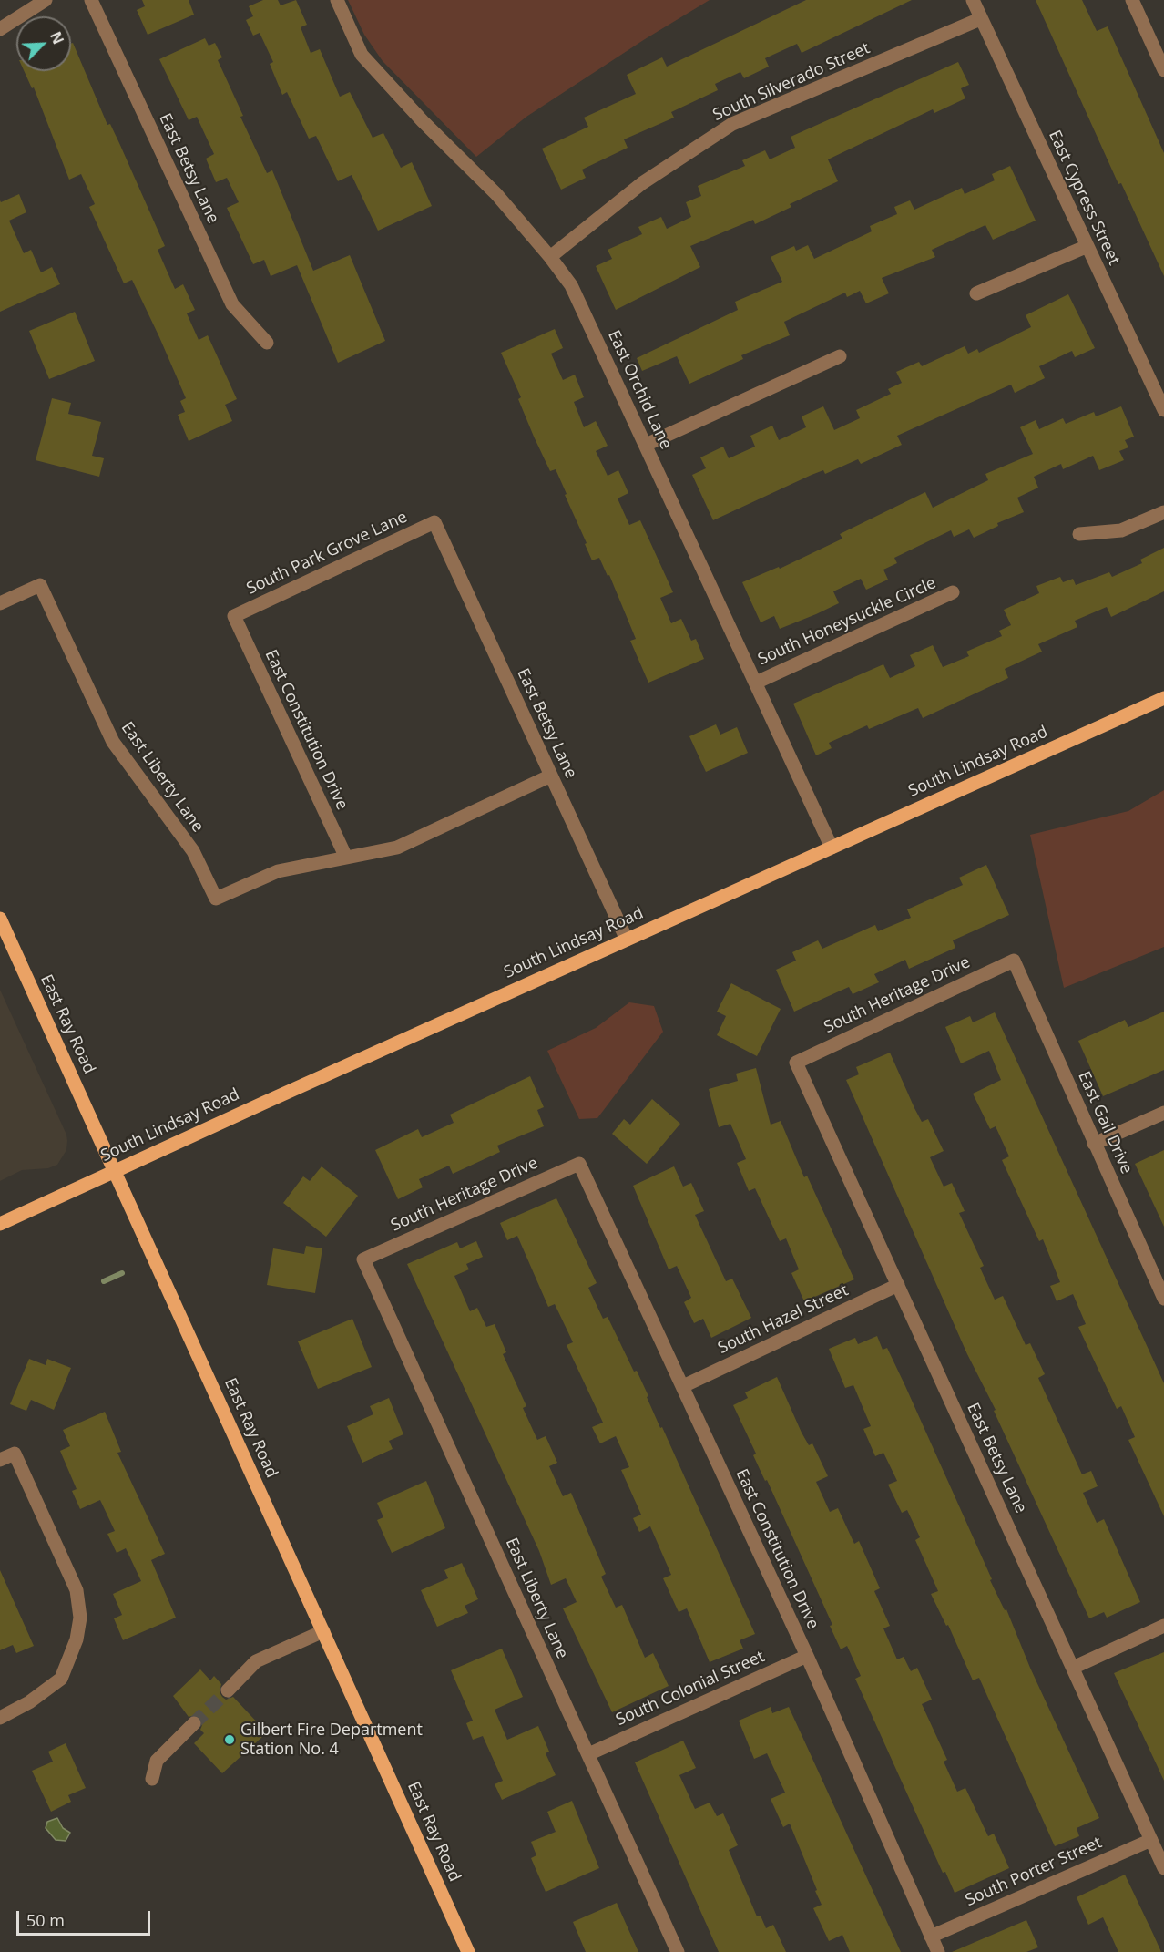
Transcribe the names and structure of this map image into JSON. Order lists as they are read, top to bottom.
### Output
{
  "streets": {
    "main road": ["South Lindsay Road", "East Ray Road"],
    "street": [
      "South Silverado Street",
      "East Betsy Lane",
      "East Cypress Street",
      "East Orchid Lane",
      "South Park Grove Lane",
      "South Honeysuckle Circle",
      "East Constitution Drive",
      "East Liberty Lane",
      "South Heritage Drive",
      "East Gail Drive",
      "South Hazel Street",
      "South Colonial Street",
      "South Porter Street"
    ]
  },
  "crossings": [
    ["South Silverado Street", "East Cypress Street"],
    ["South Silverado Street", "East Orchid Lane"],
    ["East Betsy Lane", "South Park Grove Lane"],
    ["East Betsy Lane", "South Lindsay Road"],
    ["East Betsy Lane", "South Heritage Drive"],
    ["East Betsy Lane", "South Hazel Street"],
    ["East Betsy Lane", "South Porter Street"],
    ["East Orchid Lane", "South Honeysuckle Circle"],
    ["East Orchid Lane", "South Lindsay Road"],
    ["South Park Grove Lane", "East Constitution Drive"],
    ["East Constitution Drive", "East Liberty Lane"],
    ["East Constitution Drive", "South Heritage Drive"],
    ["East Constitution Drive", "South Hazel Street"],
    ["East Constitution Drive", "South Colonial Street"],
    ["East Constitution Drive", "South Porter Street"],
    ["South Lindsay Road", "East Ray Road"],
    ["East Liberty Lane", "South Heritage Drive"],
    ["East Liberty Lane", "South Colonial Street"],
    ["South Heritage Drive", "East Gail Drive"]
  ],
  "places": ["Gilbert Fire Department Station No. 4"],
  "scale_bar": "50 m",
  "north": "top right"
}
